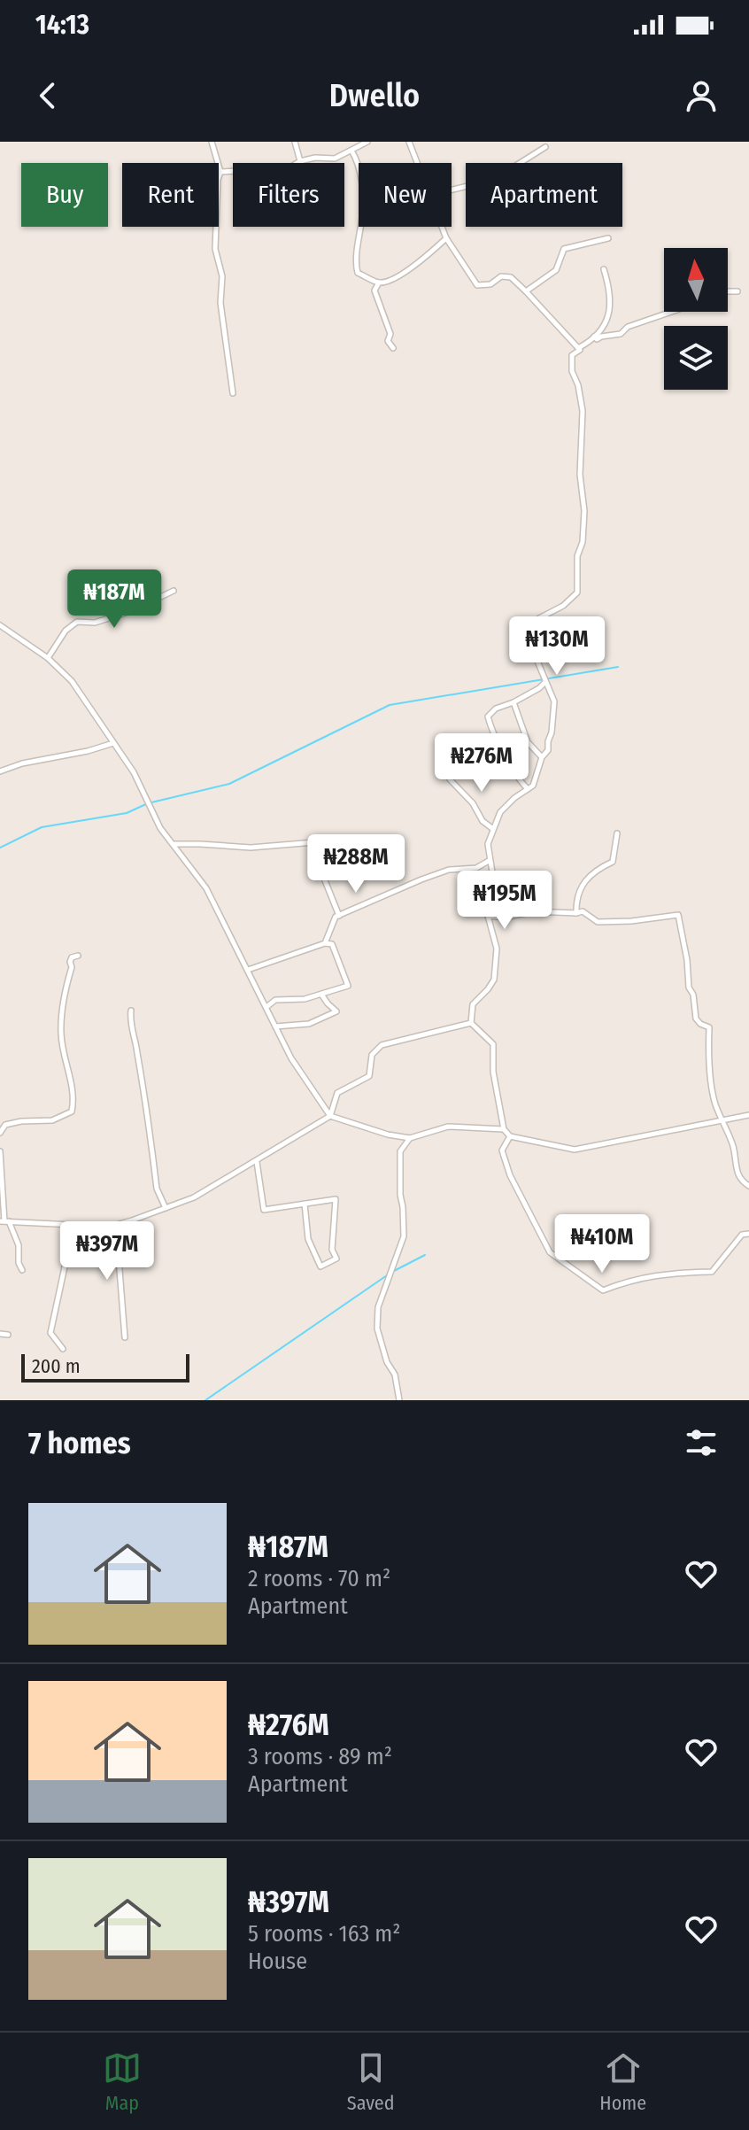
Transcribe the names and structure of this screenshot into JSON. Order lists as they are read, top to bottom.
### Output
{
  "scale_bar": "200 m",
  "north": "top",
  "page": {
    "status": "14:13",
    "header": "Dwello",
    "chip": [
      "Buy",
      "Rent",
      "Filters",
      "New",
      "Apartment"
    ],
    "price": [
      "₦187M",
      "₦130M",
      "₦276M",
      "₦288M",
      "₦195M",
      "₦410M",
      "₦397M"
    ],
    "scale": "200 m",
    "heading": "7 homes",
    "list": [
      {
        "name": "₦187M",
        "note": "2 rooms · 70 m² · Apartment"
      },
      {
        "name": "₦276M",
        "note": "3 rooms · 89 m² · Apartment"
      },
      {
        "name": "₦397M",
        "note": "5 rooms · 163 m² · House"
      }
    ],
    "tabs": ["Map", "Saved", "Home"]
  }
}
